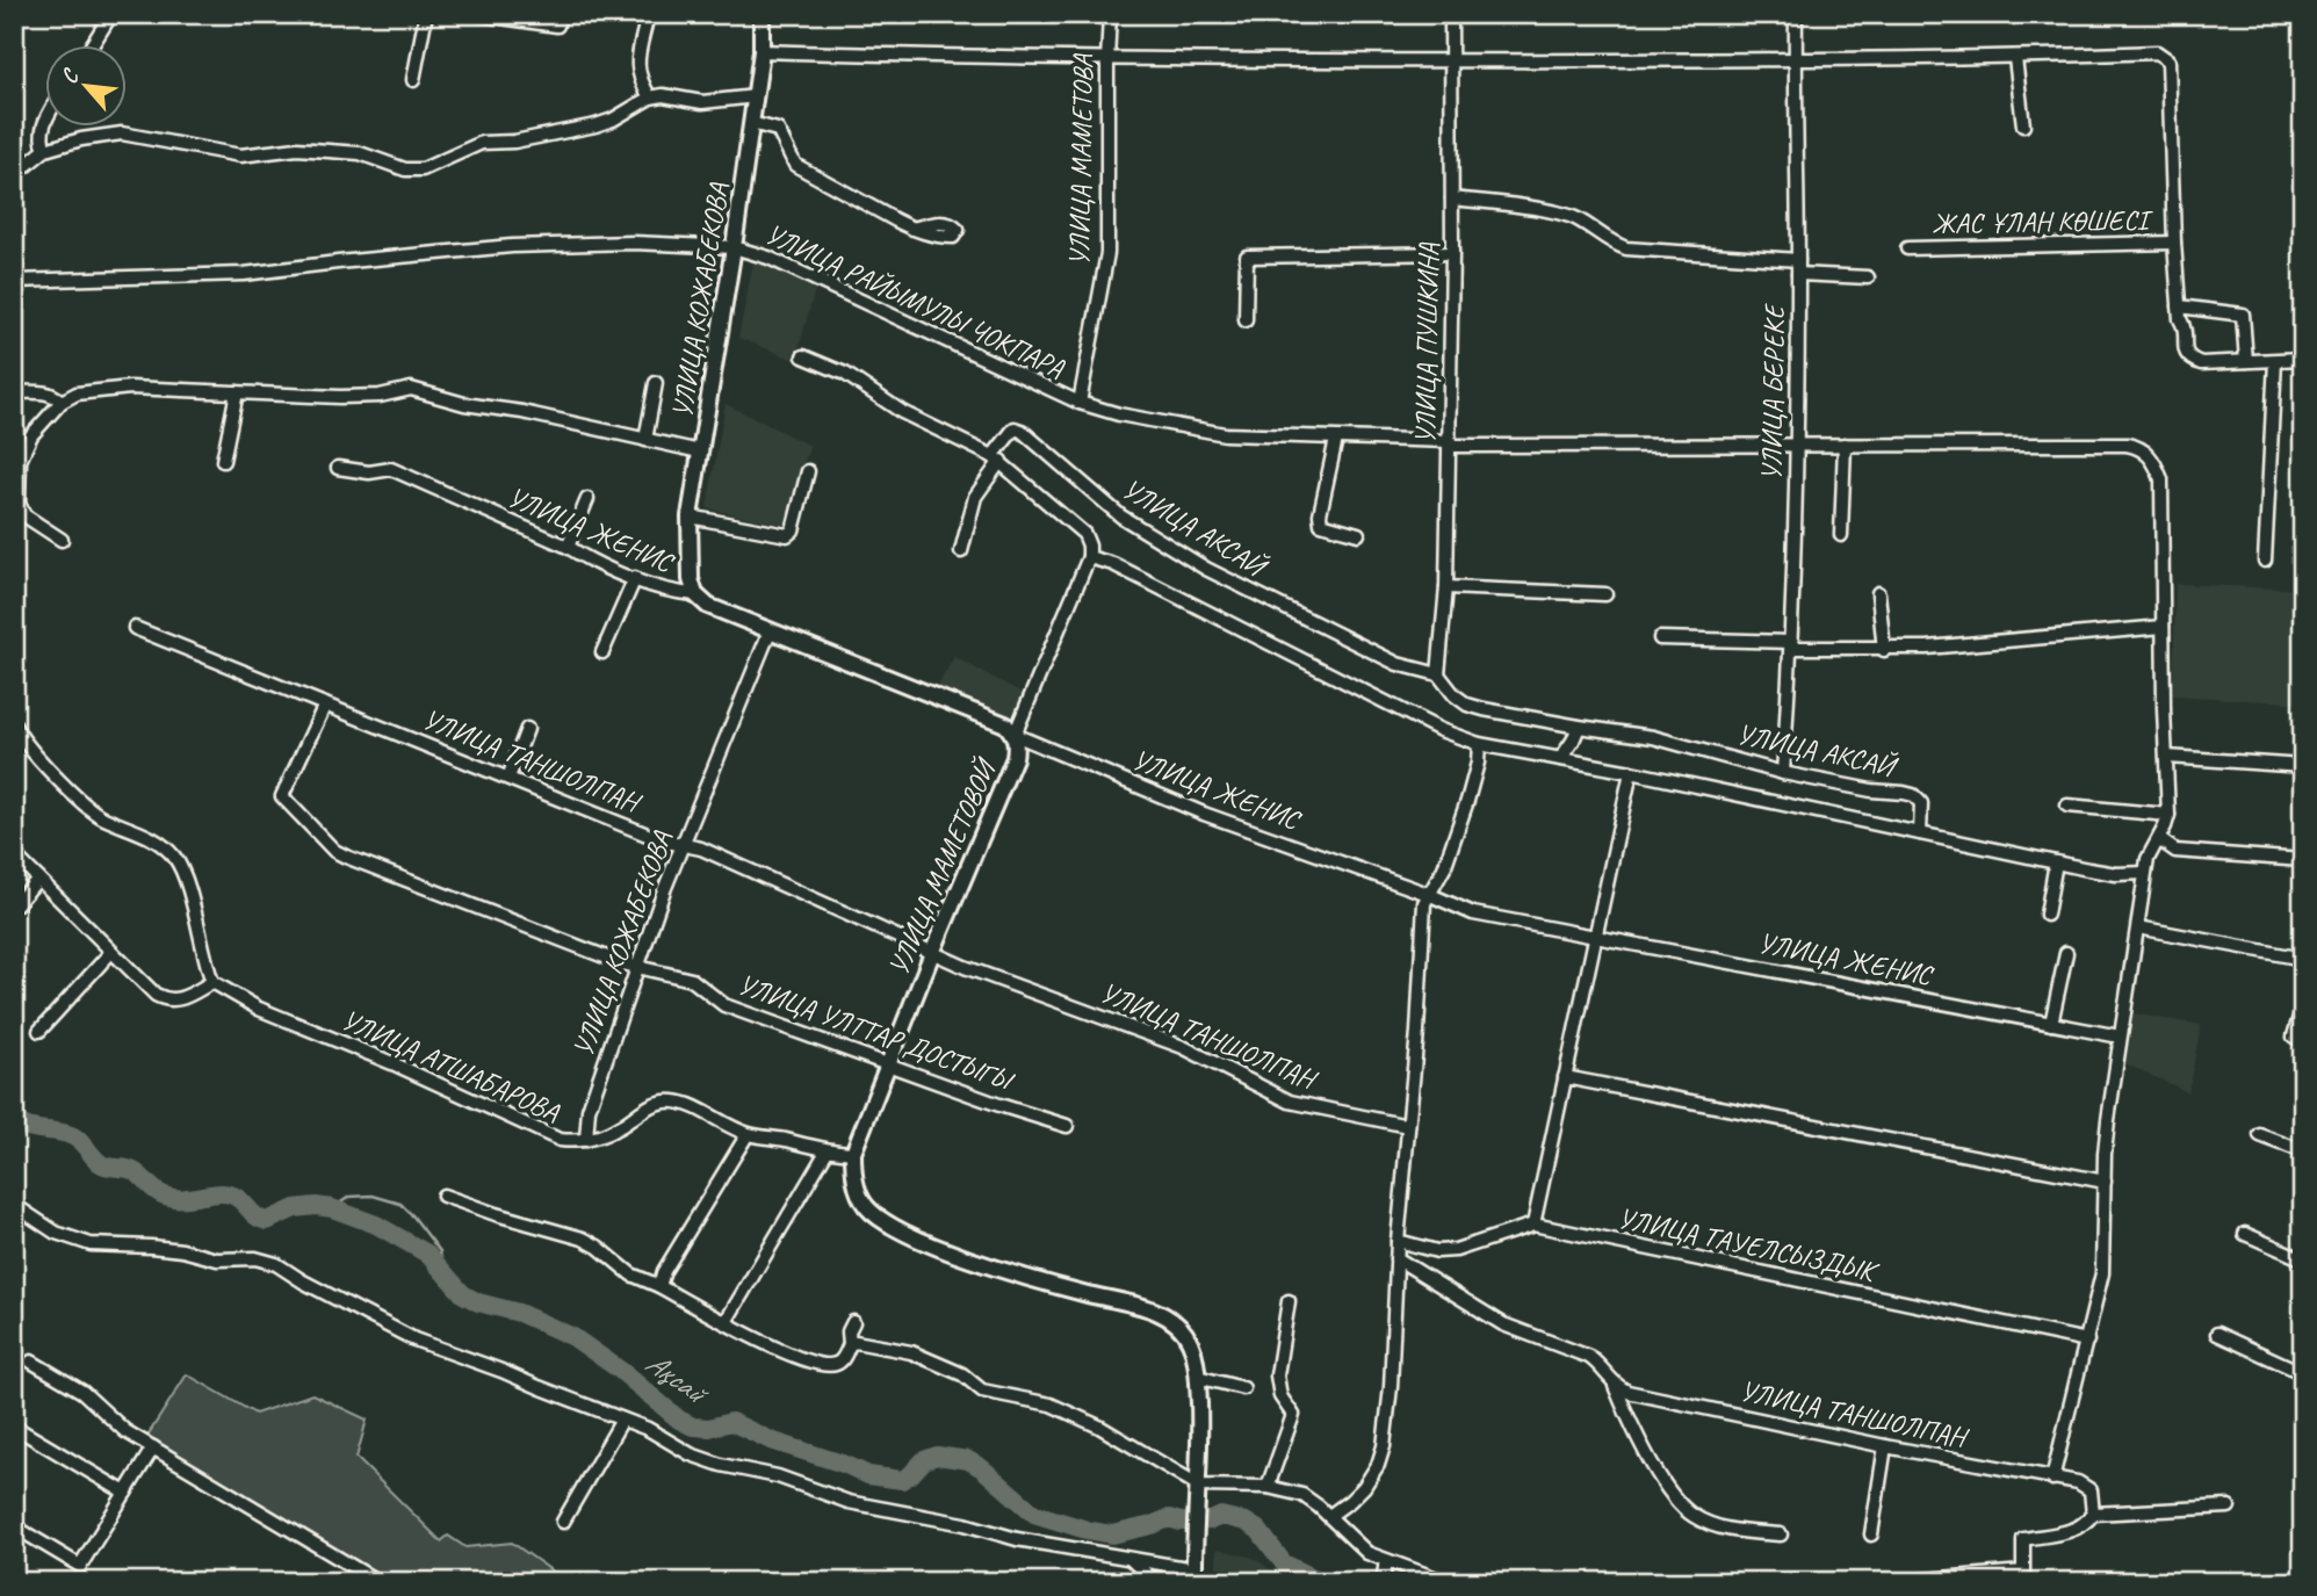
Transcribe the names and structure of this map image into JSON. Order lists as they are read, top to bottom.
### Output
{
  "streets": {
    "main road": ["УЛИЦА КОЖАБЕКОВА", "УЛИЦА ЖЕНИС", "УЛИЦА МАМЕТОВОЙ"],
    "street": [
      "УЛИЦА МАМЕТОВА",
      "ЖАС ҰЛАН КӨШЕСІ",
      "УЛИЦА РАЙЫМУЛЫ ЧОКПАРА",
      "УЛИЦА ПУШКИНА",
      "УЛИЦА БЕРЕКЕ",
      "УЛИЦА АКСАЙ",
      "УЛИЦА ТАНШОЛПАН",
      "УЛИЦА УЛТТАР ДОСТЫГЫ",
      "УЛИЦА АТШАБАРОВА",
      "УЛИЦА ТАУЕЛСЫЗДЫК"
    ]
  },
  "crossings": [
    ["УЛИЦА МАМЕТОВА", "УЛИЦА РАЙЫМУЛЫ ЧОКПАРА"],
    ["УЛИЦА КОЖАБЕКОВА", "УЛИЦА РАЙЫМУЛЫ ЧОКПАРА"],
    ["УЛИЦА КОЖАБЕКОВА", "УЛИЦА ЖЕНИС"],
    ["УЛИЦА КОЖАБЕКОВА", "УЛИЦА ТАНШОЛПАН"],
    ["УЛИЦА КОЖАБЕКОВА", "УЛИЦА УЛТТАР ДОСТЫГЫ"],
    ["УЛИЦА КОЖАБЕКОВА", "УЛИЦА АТШАБАРОВА"],
    ["УЛИЦА РАЙЫМУЛЫ ЧОКПАРА", "УЛИЦА ПУШКИНА"],
    ["УЛИЦА РАЙЫМУЛЫ ЧОКПАРА", "УЛИЦА БЕРЕКЕ"],
    ["УЛИЦА ПУШКИНА", "УЛИЦА АКСАЙ"],
    ["УЛИЦА БЕРЕКЕ", "УЛИЦА АКСАЙ"],
    ["УЛИЦА ЖЕНИС", "УЛИЦА МАМЕТОВОЙ"],
    ["УЛИЦА ТАНШОЛПАН", "УЛИЦА МАМЕТОВОЙ"],
    ["УЛИЦА ТАНШОЛПАН", "УЛИЦА УЛТТАР ДОСТЫГЫ"],
    ["УЛИЦА МАМЕТОВОЙ", "УЛИЦА УЛТТАР ДОСТЫГЫ"],
    ["УЛИЦА МАМЕТОВОЙ", "УЛИЦА АТШАБАРОВА"]
  ],
  "water": ["Ақсай"],
  "north": "top left"
}
